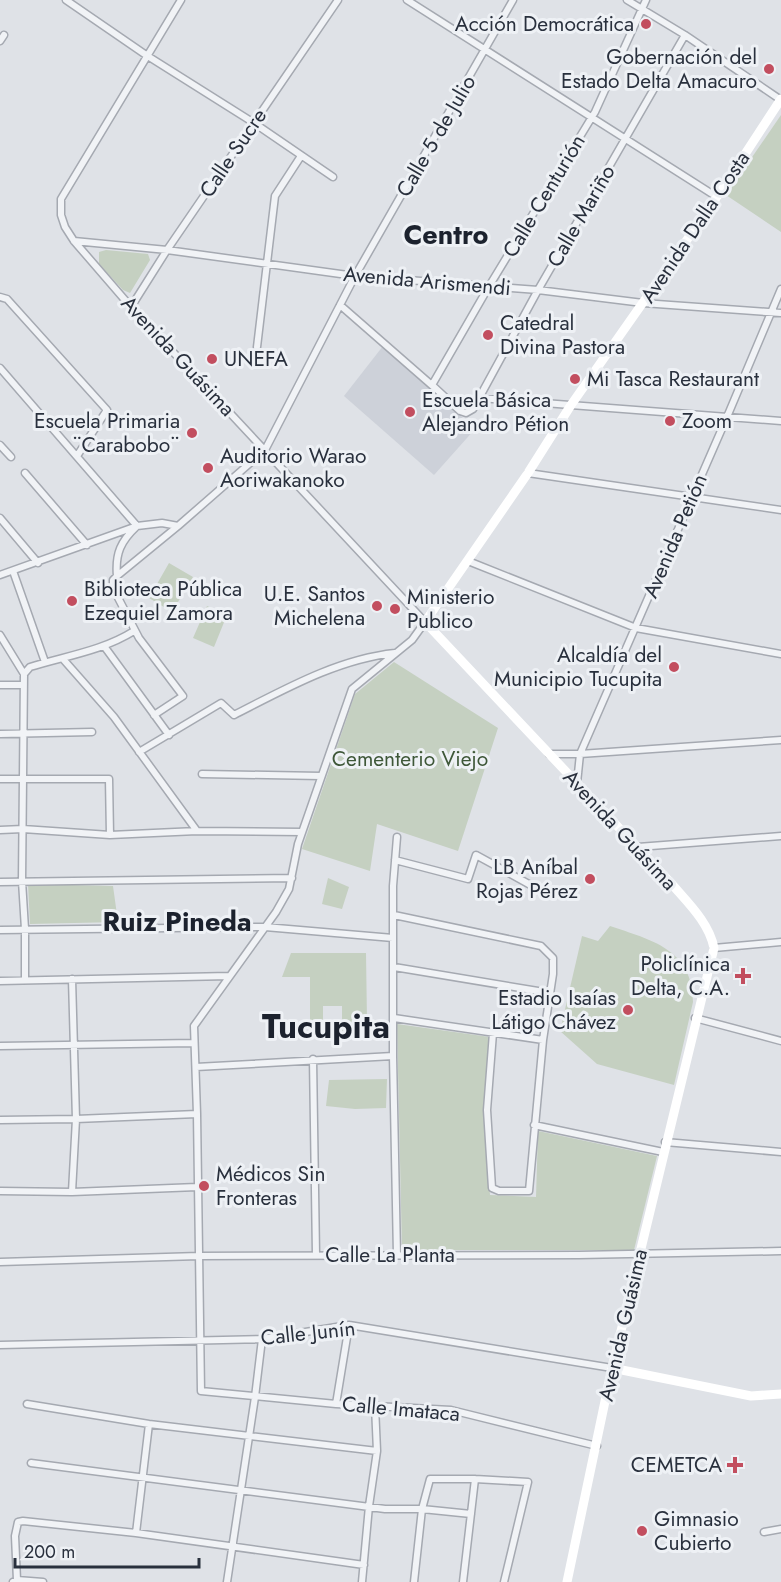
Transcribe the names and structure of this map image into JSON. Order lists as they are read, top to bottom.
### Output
{
  "streets": {
    "main road": ["Avenida Dalla Costa", "Avenida Guásima"],
    "street": [
      "Calle 5 de Julio",
      "Calle Sucre",
      "Calle Centurión",
      "Calle Mariño",
      "Avenida Arismendi",
      "Avenida Petión",
      "Calle La Planta",
      "Calle Junín",
      "Calle Imataca"
    ]
  },
  "crossings": [
    ["Calle 5 de Julio", "Avenida Arismendi"],
    ["Calle 5 de Julio", "Avenida Guásima"],
    ["Calle Sucre", "Avenida Arismendi"],
    ["Calle Sucre", "Avenida Guásima"],
    ["Calle Centurión", "Avenida Arismendi"],
    ["Calle Mariño", "Avenida Arismendi"],
    ["Avenida Dalla Costa", "Avenida Arismendi"],
    ["Avenida Dalla Costa", "Avenida Guásima"],
    ["Avenida Arismendi", "Avenida Guásima"],
    ["Avenida Arismendi", "Avenida Petión"],
    ["Avenida Guásima", "Avenida Petión"],
    ["Avenida Guásima", "Calle La Planta"],
    ["Avenida Guásima", "Calle Junín"],
    ["Avenida Guásima", "Calle Imataca"],
    ["Calle Junín", "Calle Imataca"]
  ],
  "districts": ["Centro", "Ruiz Pineda", "Tucupita"],
  "parks": ["Cementerio Viejo"],
  "places": {
    "other": [
      "Acción Democrática",
      "Gobernación del Estado Delta Amacuro",
      "Catedral Divina Pastora",
      "UNEFA",
      "Mi Tasca Restaurant",
      "Escuela Básica Alejandro Pétion",
      "Zoom",
      "Escuela Primaria ¨Carabobo¨",
      "Auditorio Warao Aoriwakanoko",
      "Biblioteca Pública Ezequiel Zamora",
      "U.E. Santos Michelena",
      "Ministerio Publico",
      "Alcaldía del Municipio Tucupita",
      "LB Aníbal Rojas Pérez",
      "Estadio Isaías Látigo Chávez",
      "Médicos Sin Fronteras",
      "Gimnasio Cubierto"
    ],
    "health": ["Policlínica Delta, C.A.", "CEMETCA"]
  },
  "scale_bar": "200 m"
}
